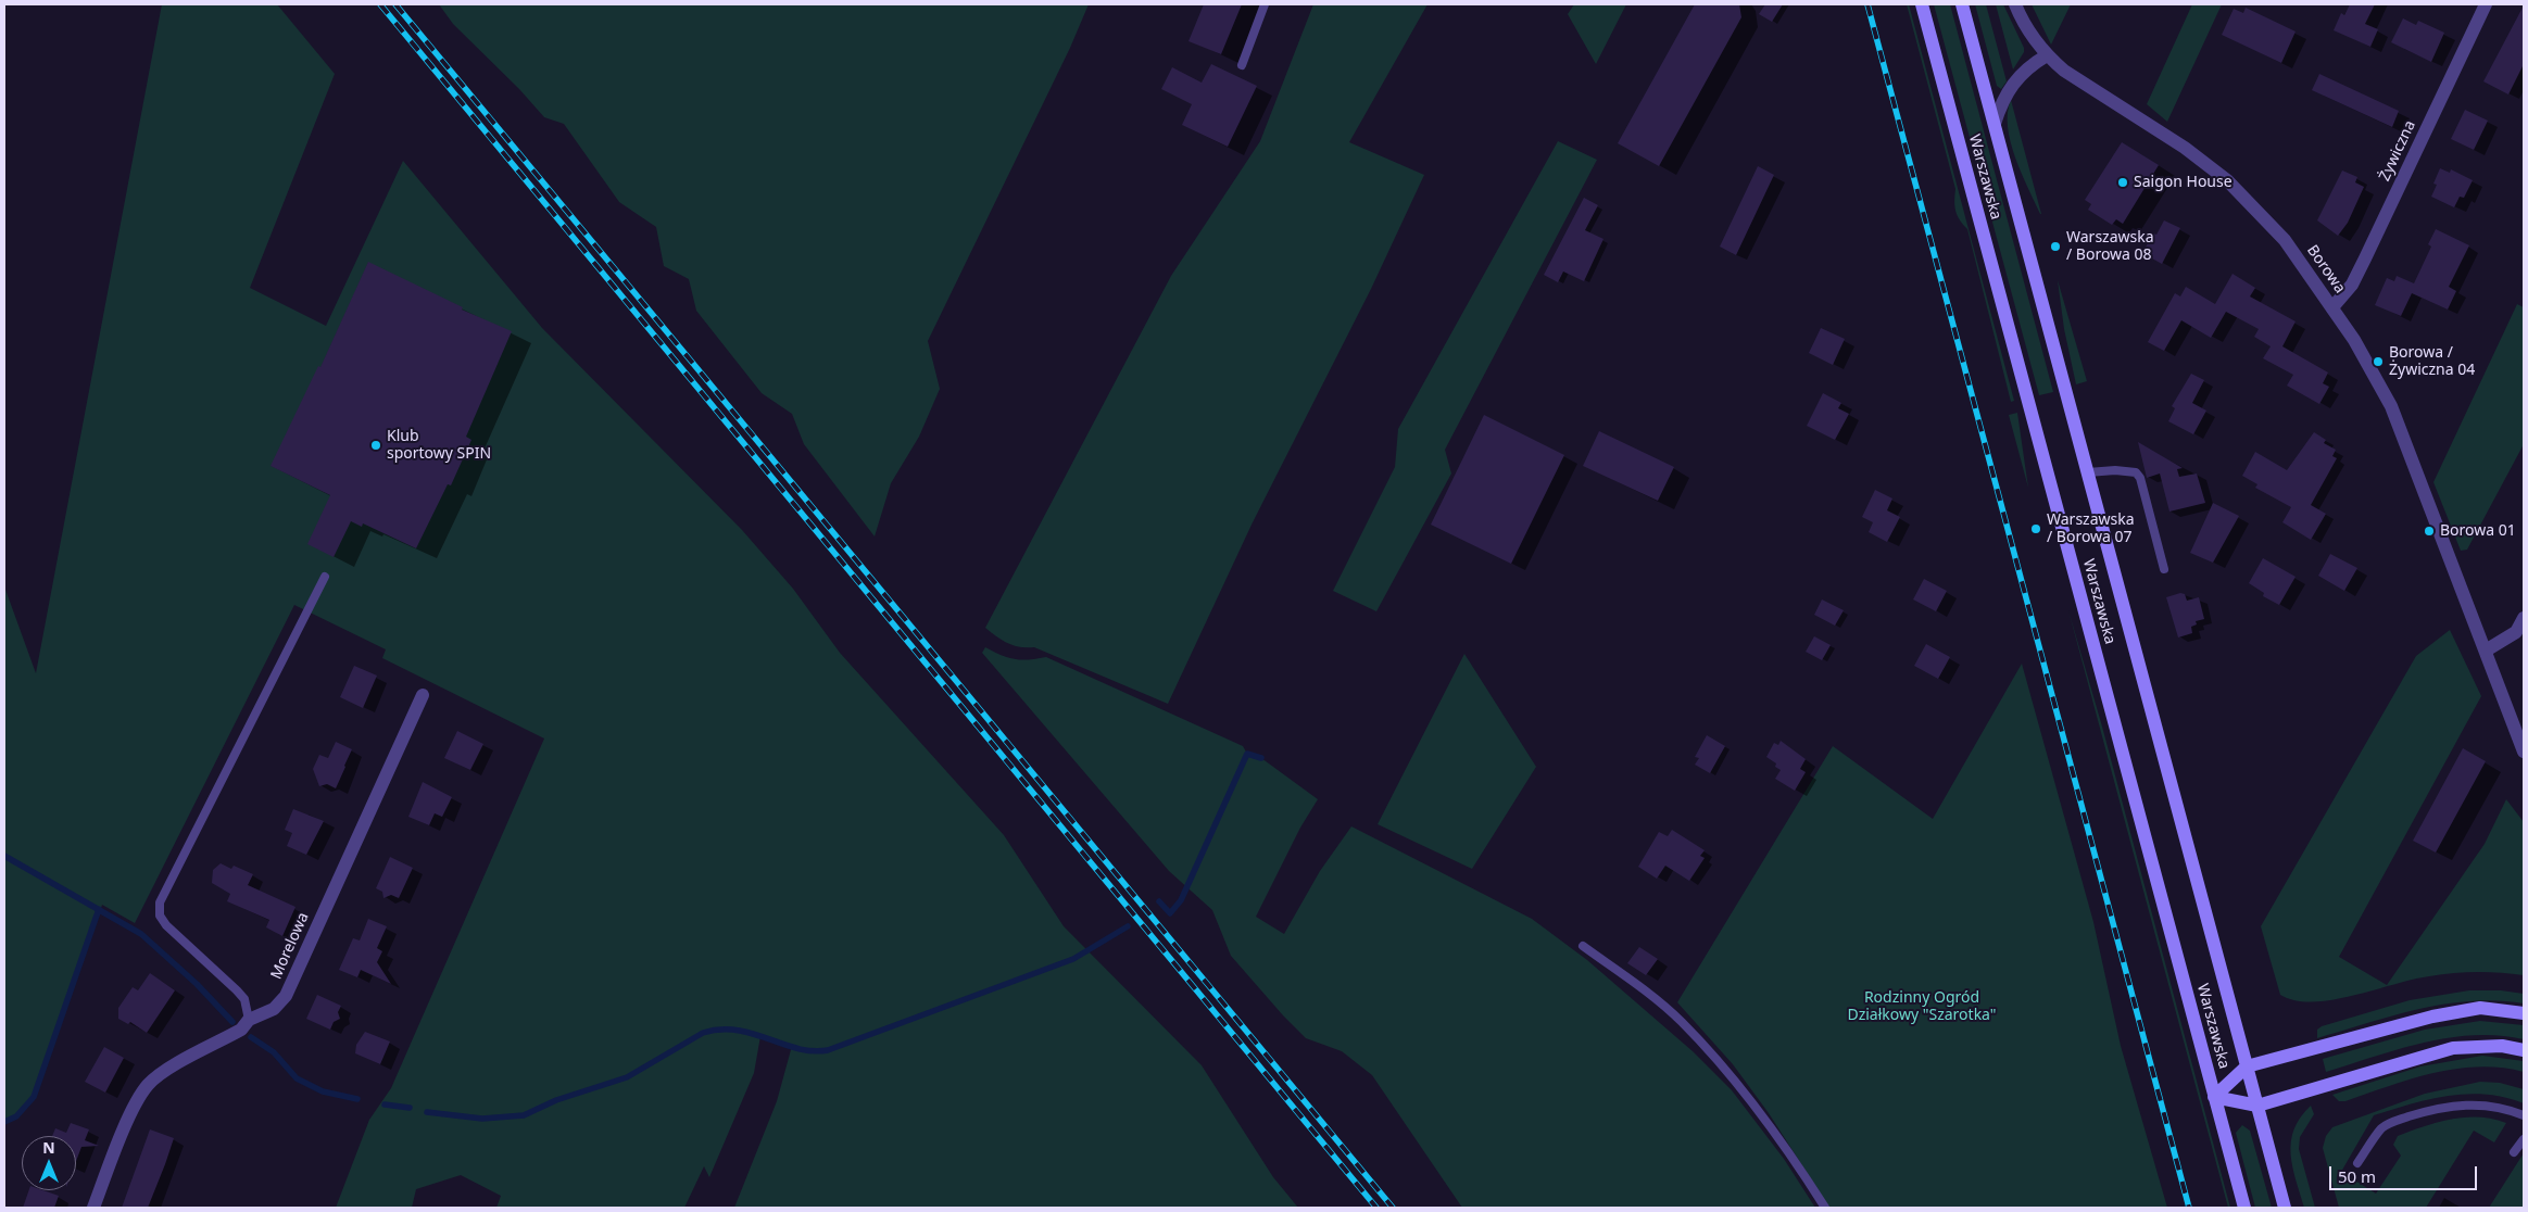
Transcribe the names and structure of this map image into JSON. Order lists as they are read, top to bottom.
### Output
{
  "streets": {
    "main road": ["Warszawska"],
    "street": ["Żywiczna", "Borowa", "Morelowa"]
  },
  "crossings": [
    ["Żywiczna", "Borowa"]
  ],
  "parks": ["Rodzinny Ogród Działkowy \"Szarotka\""],
  "places": [
    "Saigon House",
    "Warszawska / Borowa 08",
    "Borowa / Żywiczna 04",
    "Klub sportowy SPIN",
    "Warszawska / Borowa 07",
    "Borowa 01"
  ],
  "scale_bar": "50 m",
  "north": "top"
}
